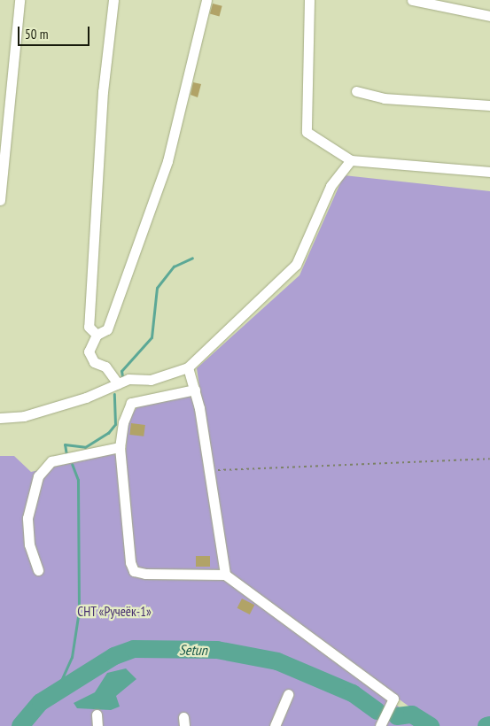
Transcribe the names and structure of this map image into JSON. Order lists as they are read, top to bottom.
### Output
{
  "water": ["Setun"],
  "parks": ["СНТ «Ручеёк-1»"],
  "scale_bar": "50 m"
}
